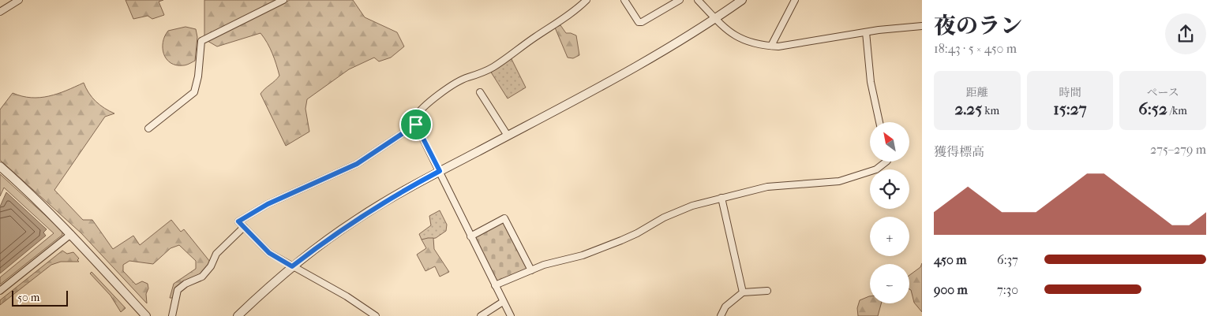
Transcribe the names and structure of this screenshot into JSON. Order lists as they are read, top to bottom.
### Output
{
  "scale_bar": "50 m",
  "north": "top left",
  "page": {
    "heading": ["夜のラン", "18:43 · 5 × 450 m"],
    "stats": [
      ["距離", "2.25 km"],
      ["時間", "15:27"],
      ["ペース", "6:52 /km"]
    ],
    "map_buttons": ["+", "−"],
    "chart": ["獲得標高", "275–279 m"],
    "list": [
      {
        "name": "450 m",
        "note": "6:37"
      },
      {
        "name": "900 m",
        "note": "7:30"
      }
    ],
    "scale": "50 m"
  }
}
